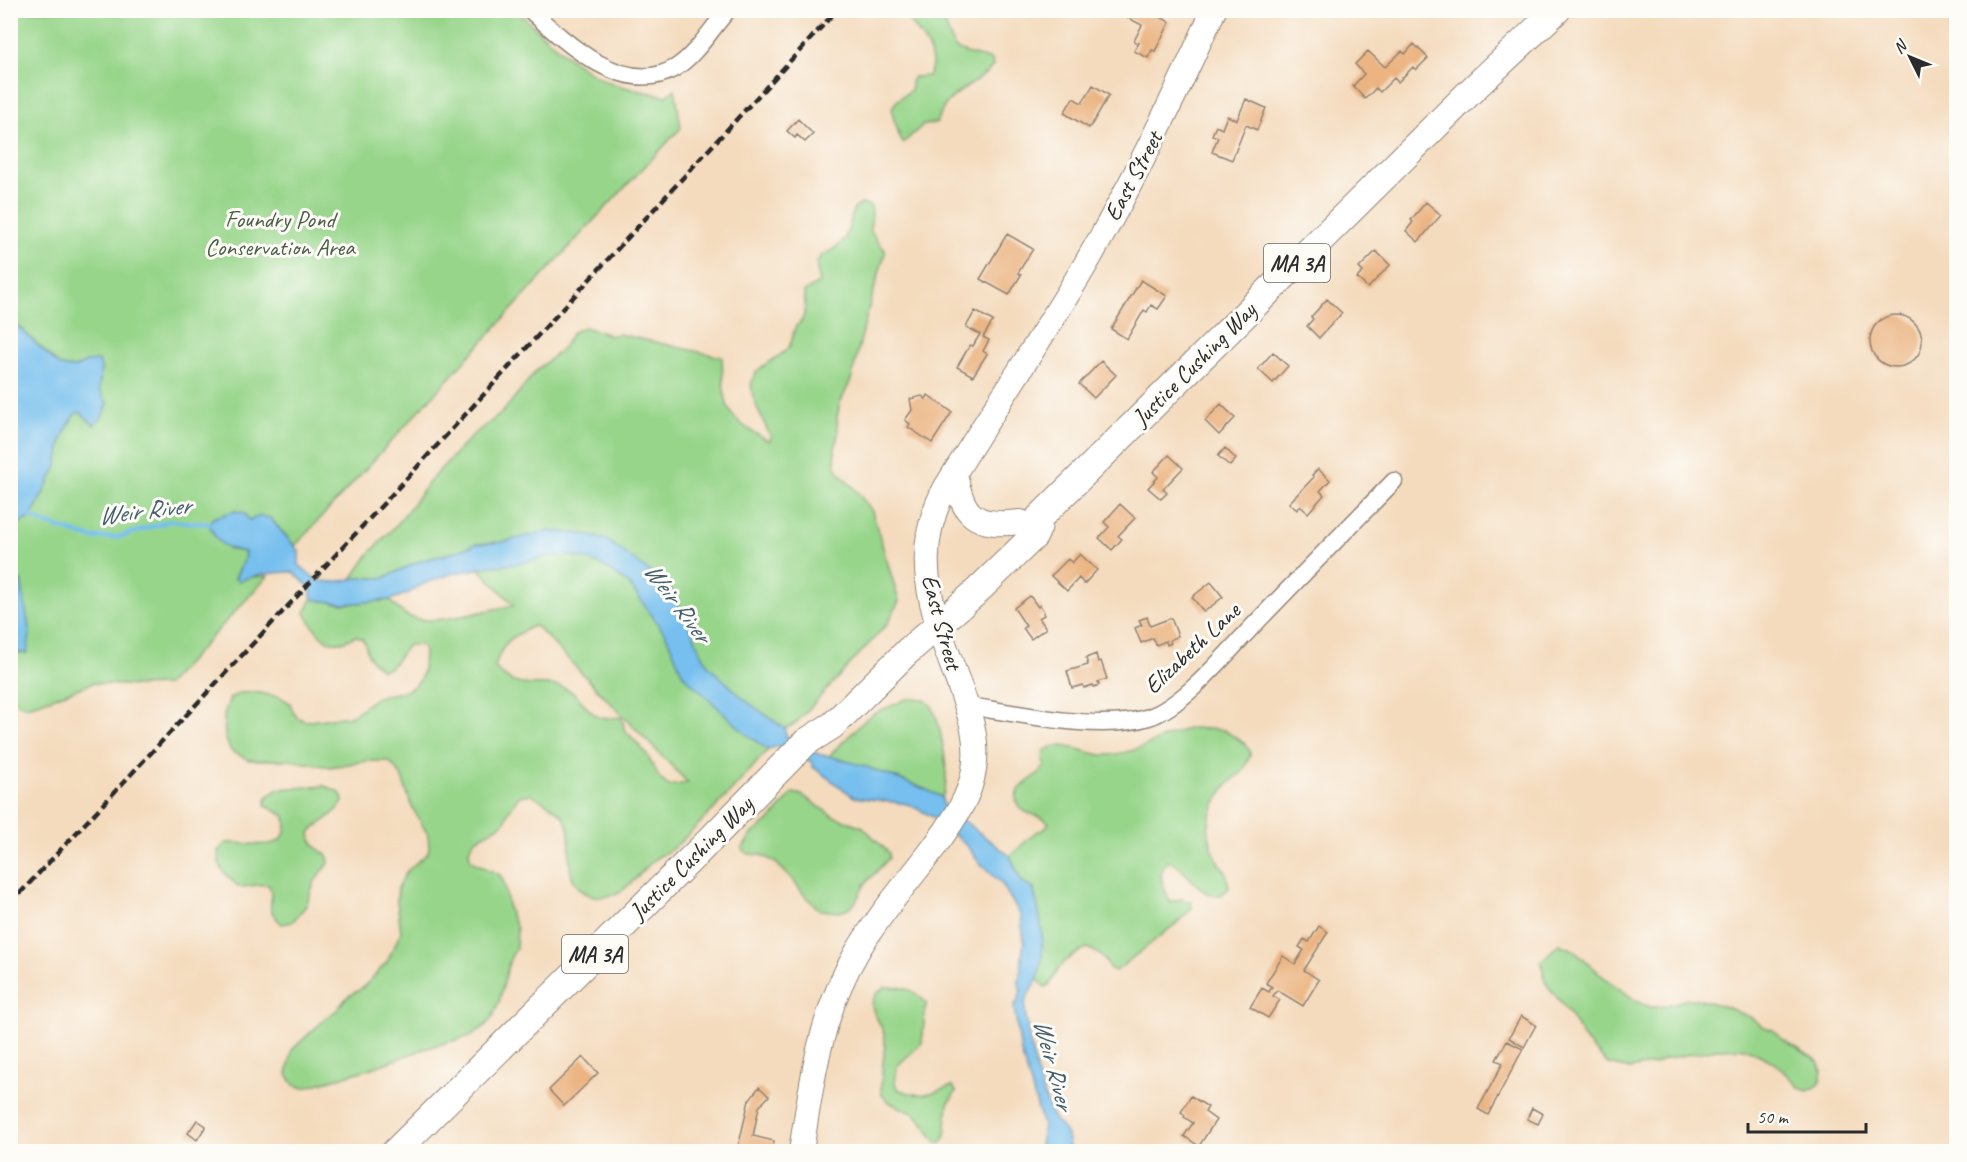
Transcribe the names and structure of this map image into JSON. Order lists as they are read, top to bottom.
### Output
{
  "streets": {
    "main road": ["East Street", "MA 3A", "Justice Cushing Way"],
    "street": ["Elizabeth Lane"]
  },
  "crossings": [
    ["East Street", "Justice Cushing Way"],
    ["East Street", "Elizabeth Lane"]
  ],
  "water": ["Weir River"],
  "parks": ["Foundry Pond Conservation Area"],
  "scale_bar": "50 m",
  "north": "top left"
}
